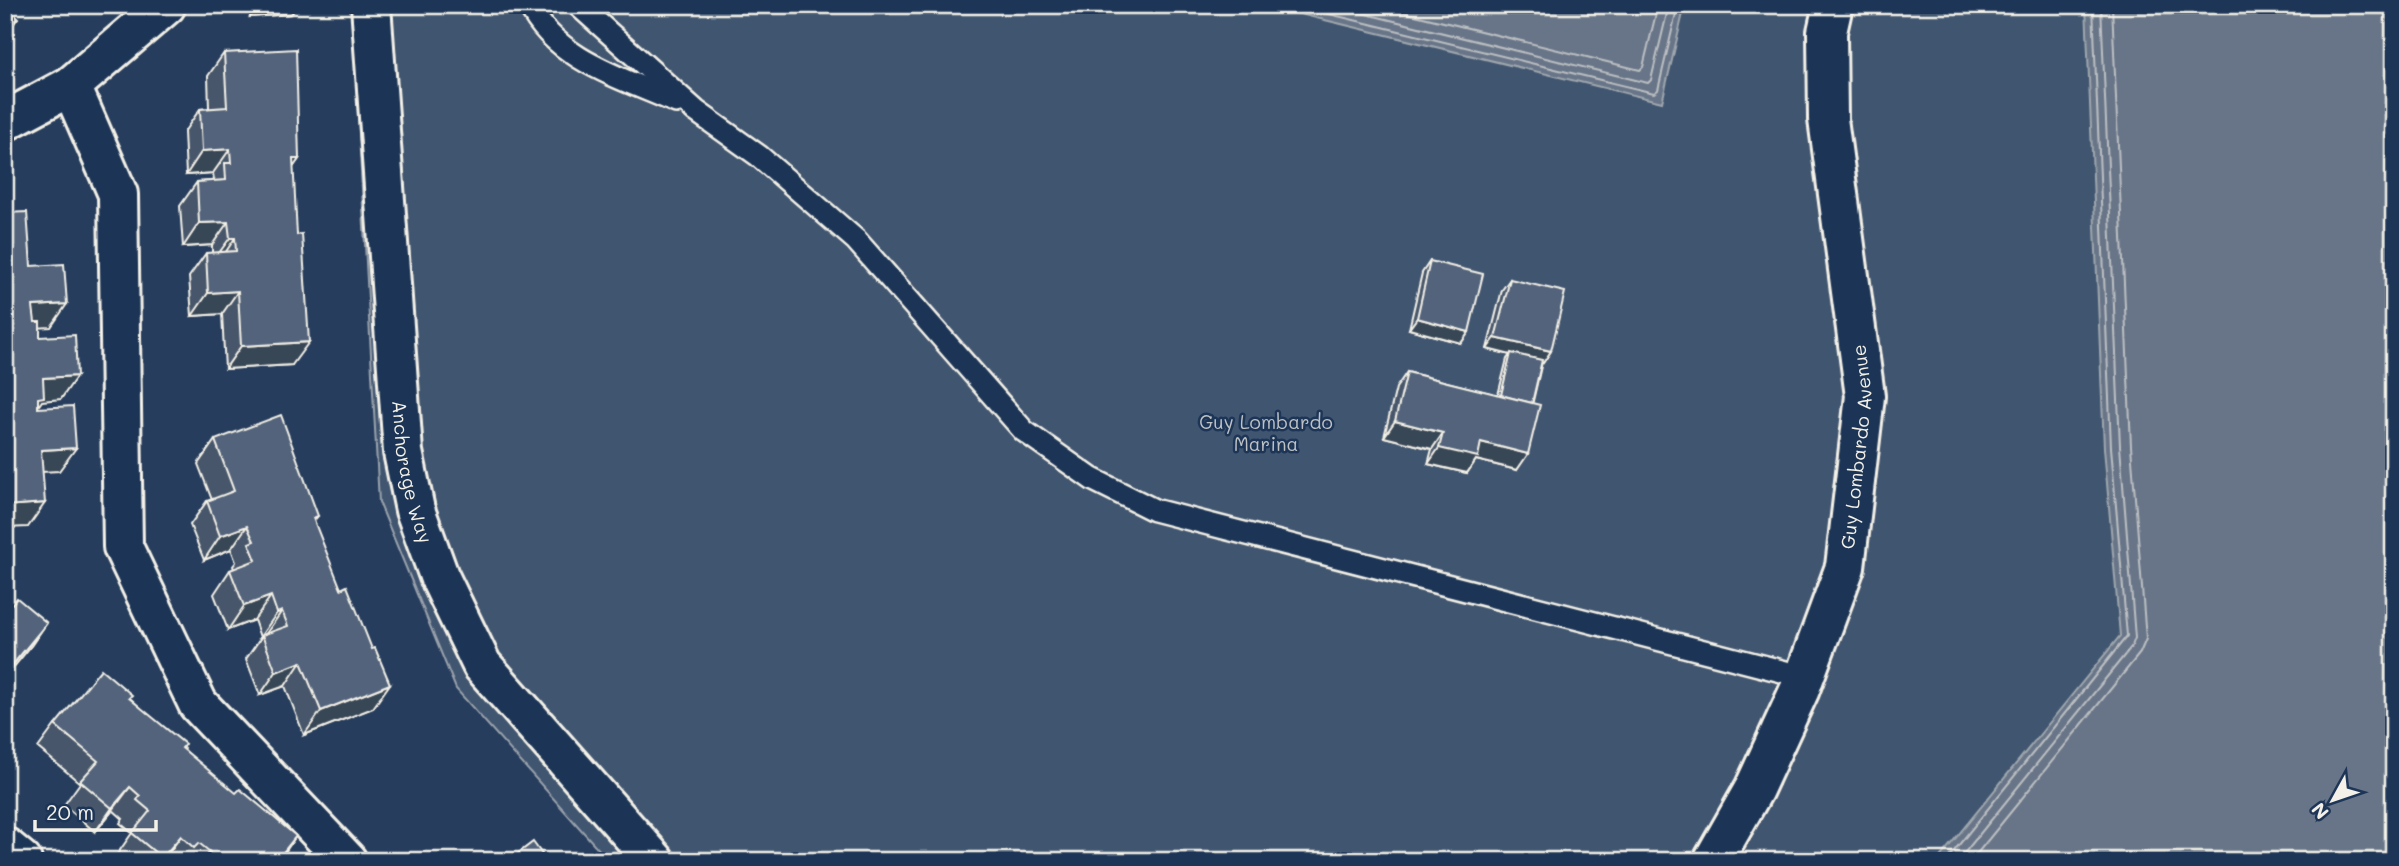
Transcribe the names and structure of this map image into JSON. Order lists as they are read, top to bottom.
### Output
{
  "streets": {
    "street": ["Guy Lombardo Avenue", "Anchorage Way"]
  },
  "parks": ["Guy Lombardo Marina"],
  "scale_bar": "20 m",
  "north": "bottom left"
}
